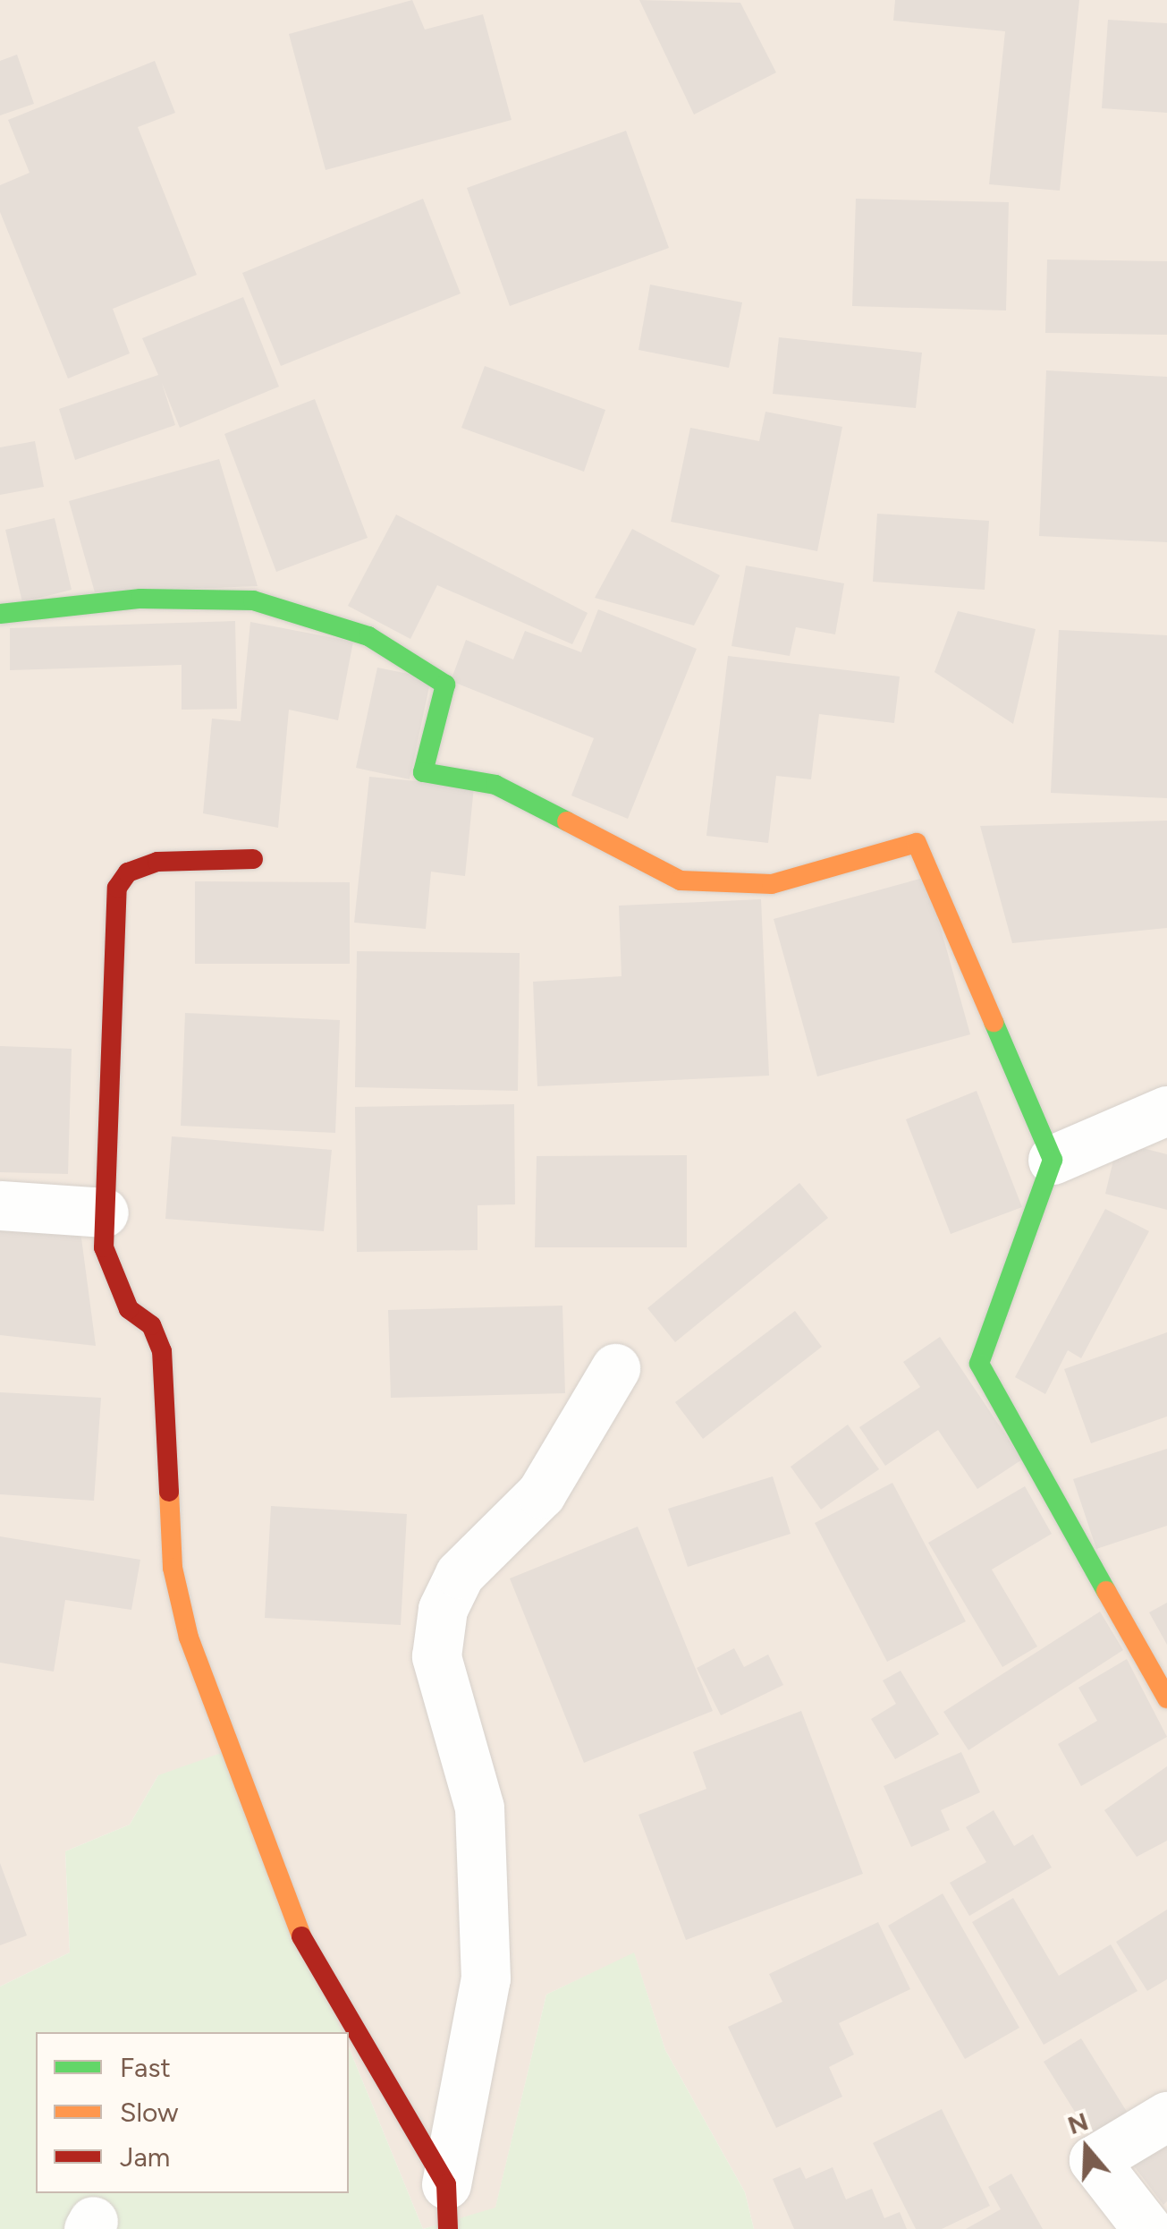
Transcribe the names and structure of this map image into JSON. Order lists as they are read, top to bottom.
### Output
{
  "legend": ["Fast", "Slow", "Jam"],
  "north": "top"
}
